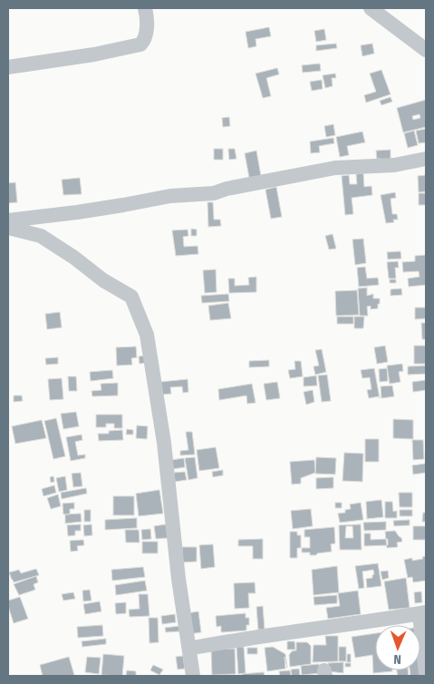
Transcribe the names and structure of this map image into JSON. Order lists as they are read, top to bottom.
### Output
{
  "north": "bottom"
}
